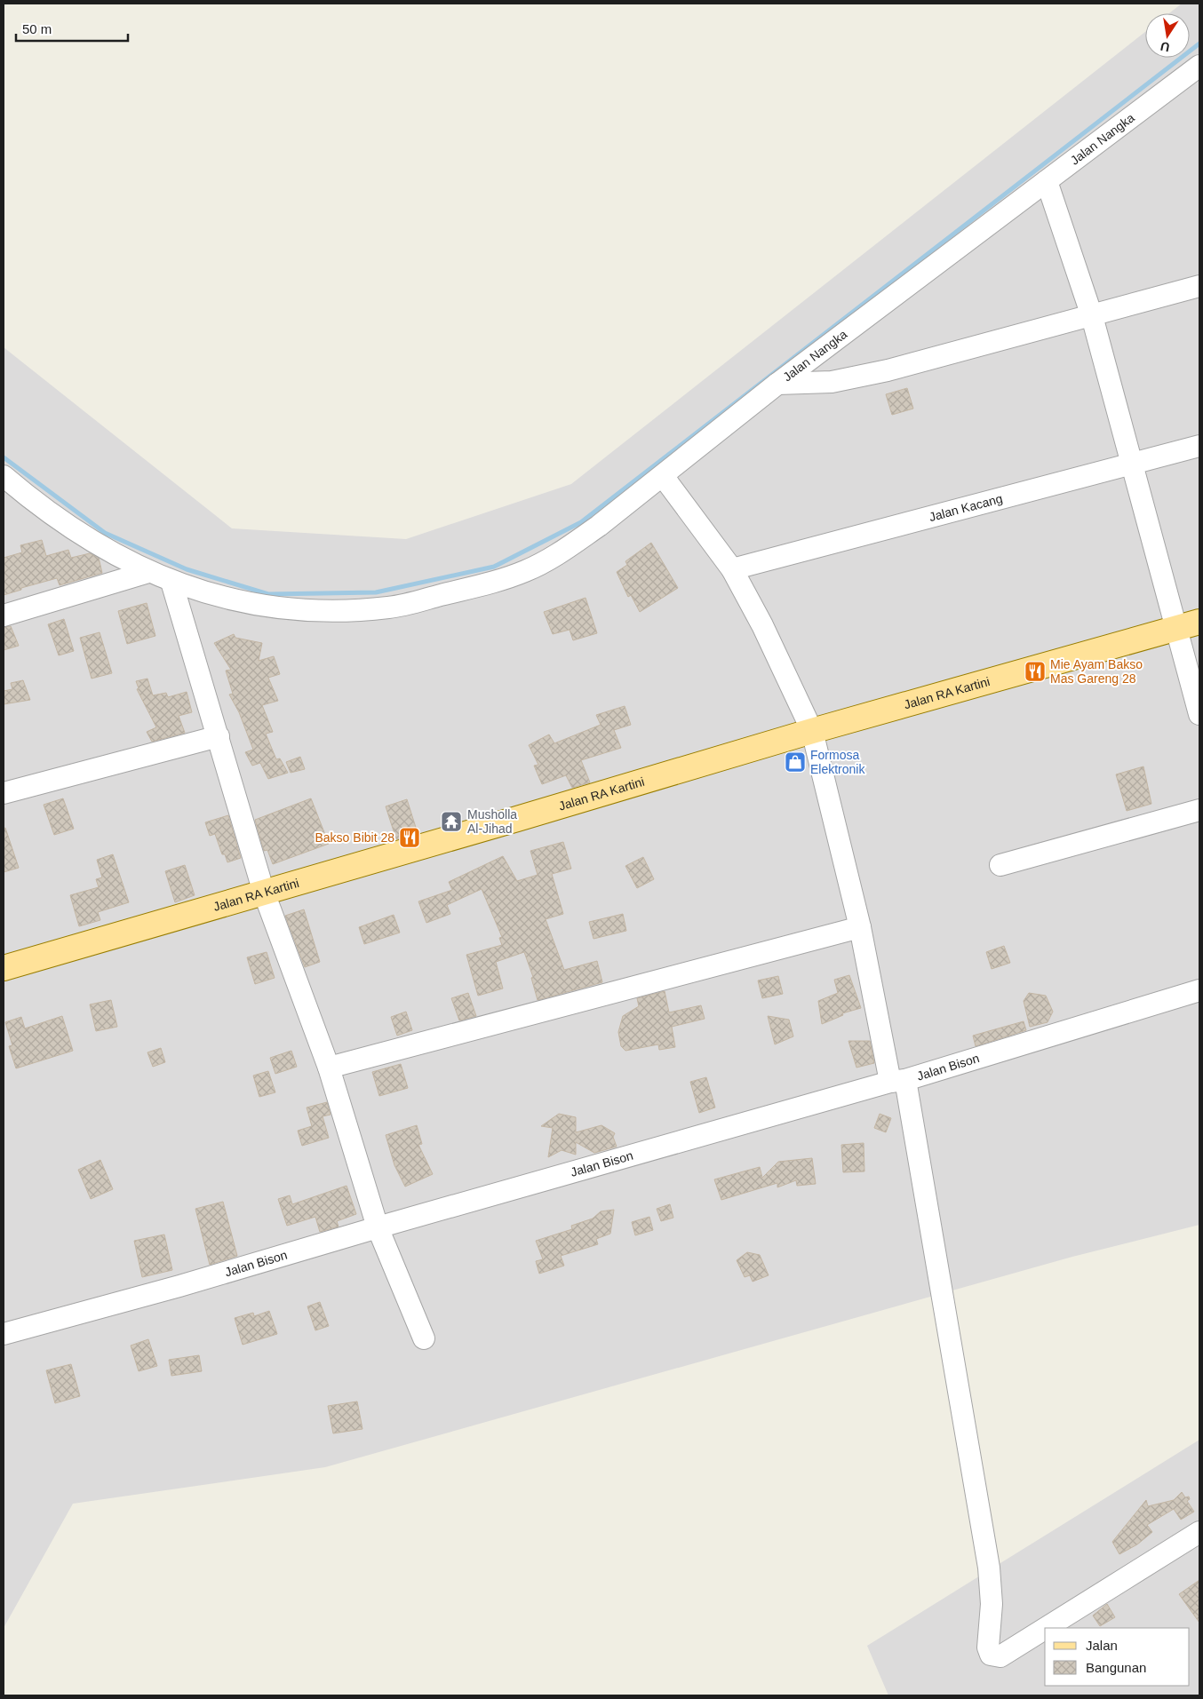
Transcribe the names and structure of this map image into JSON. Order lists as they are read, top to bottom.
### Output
{
  "streets": {
    "main road": ["Jalan RA Kartini"],
    "street": ["Jalan Nangka", "Jalan Kacang", "Jalan Bison"]
  },
  "places": {
    "restaurant": ["Mie Ayam Bakso Mas Gareng 28", "Bakso Bibit 28"],
    "shop": ["Formosa Elektronik"],
    "temple": ["Musholla Al-Jihad"]
  },
  "legend": ["Jalan", "Bangunan"],
  "scale_bar": "50 m",
  "north": "bottom"
}
